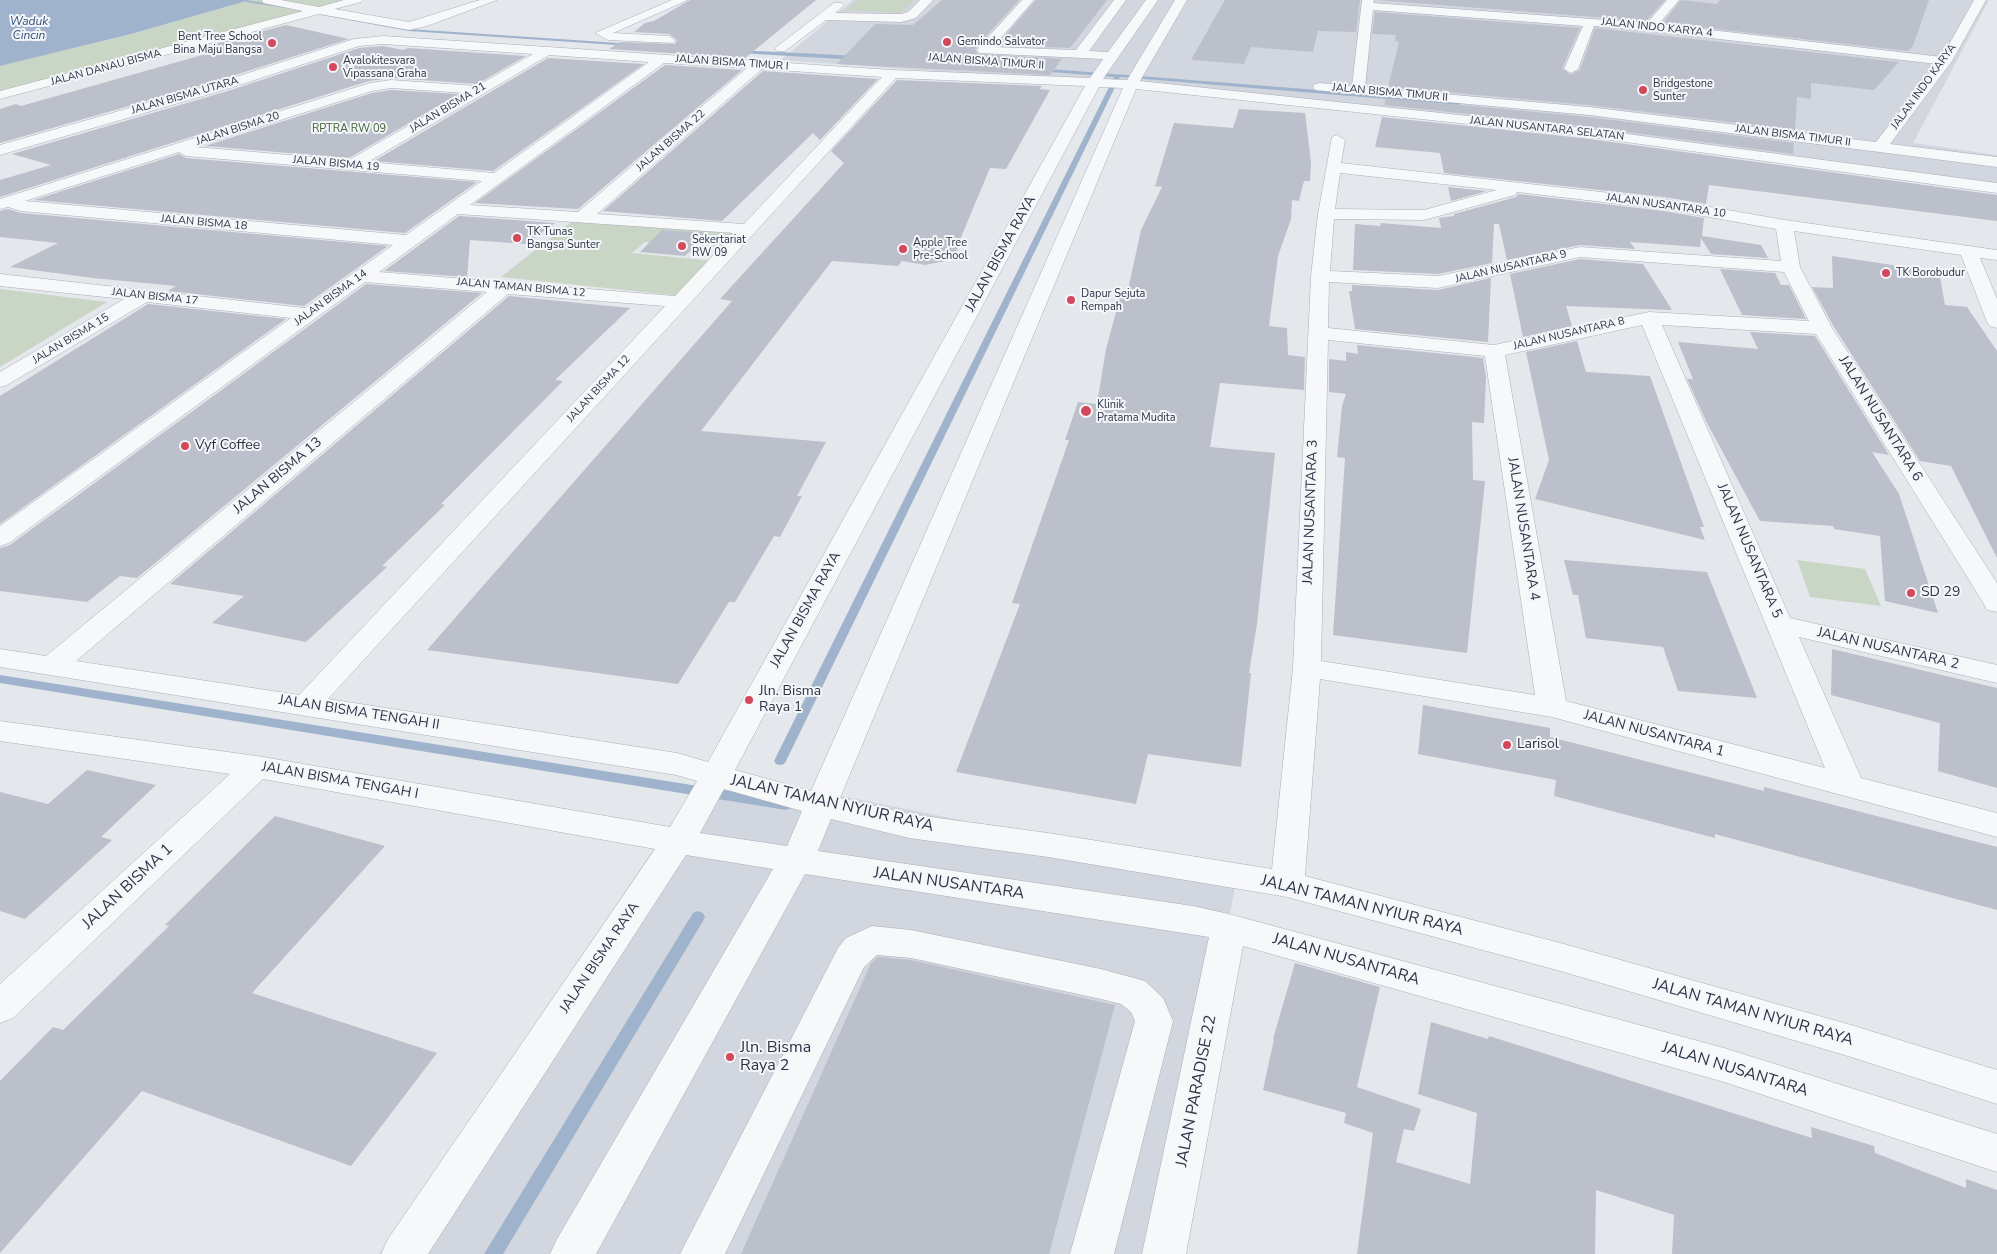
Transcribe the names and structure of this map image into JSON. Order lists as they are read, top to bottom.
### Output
{
  "streets": {
    "street": [
      "JALAN INDO KARYA 4",
      "JALAN BISMA TIMUR II",
      "JALAN BISMA TIMUR I",
      "JALAN DANAU BISMA",
      "JALAN INDO KARYA",
      "JALAN BISMA UTARA",
      "JALAN BISMA 21",
      "JALAN BISMA 20",
      "JALAN NUSANTARA SELATAN",
      "JALAN BISMA 22",
      "JALAN BISMA 19",
      "JALAN NUSANTARA 10",
      "JALAN BISMA 18",
      "JALAN BISMA RAYA",
      "JALAN NUSANTARA 9",
      "JALAN TAMAN BISMA 12",
      "JALAN BISMA 17",
      "JALAN BISMA 14",
      "JALAN NUSANTARA 8",
      "JALAN BISMA 15",
      "JALAN BISMA 12",
      "JALAN NUSANTARA 6",
      "JALAN BISMA 13",
      "JALAN NUSANTARA 3",
      "JALAN NUSANTARA 4",
      "JALAN NUSANTARA 5",
      "JALAN NUSANTARA 2",
      "JALAN BISMA TENGAH II",
      "JALAN NUSANTARA 1",
      "JALAN BISMA TENGAH I",
      "JALAN TAMAN NYIUR RAYA",
      "JALAN NUSANTARA",
      "JALAN BISMA 1",
      "JALAN PARADISE 22"
    ]
  },
  "crossings": [
    ["JALAN INDO KARYA 4", "JALAN INDO KARYA"],
    ["JALAN BISMA TIMUR II", "JALAN BISMA TIMUR I"],
    ["JALAN BISMA TIMUR II", "JALAN INDO KARYA"],
    ["JALAN BISMA TIMUR II", "JALAN NUSANTARA SELATAN"],
    ["JALAN BISMA TIMUR II", "JALAN BISMA RAYA"],
    ["JALAN BISMA TIMUR I", "JALAN BISMA UTARA"],
    ["JALAN BISMA TIMUR I", "JALAN BISMA 21"],
    ["JALAN BISMA TIMUR I", "JALAN NUSANTARA SELATAN"],
    ["JALAN BISMA TIMUR I", "JALAN BISMA 22"],
    ["JALAN BISMA TIMUR I", "JALAN BISMA RAYA"],
    ["JALAN BISMA TIMUR I", "JALAN BISMA 14"],
    ["JALAN BISMA TIMUR I", "JALAN BISMA 12"],
    ["JALAN BISMA 21", "JALAN BISMA 20"],
    ["JALAN BISMA 21", "JALAN BISMA 19"],
    ["JALAN BISMA 20", "JALAN BISMA 19"],
    ["JALAN BISMA 20", "JALAN BISMA 18"],
    ["JALAN NUSANTARA SELATAN", "JALAN BISMA RAYA"],
    ["JALAN BISMA 19", "JALAN BISMA 14"],
    ["JALAN NUSANTARA 10", "JALAN NUSANTARA 6"],
    ["JALAN NUSANTARA 10", "JALAN NUSANTARA 3"],
    ["JALAN BISMA 18", "JALAN BISMA 14"],
    ["JALAN BISMA RAYA", "JALAN BISMA TENGAH II"],
    ["JALAN BISMA RAYA", "JALAN BISMA TENGAH I"],
    ["JALAN BISMA RAYA", "JALAN TAMAN NYIUR RAYA"],
    ["JALAN BISMA RAYA", "JALAN NUSANTARA"],
    ["JALAN NUSANTARA 9", "JALAN NUSANTARA 6"],
    ["JALAN NUSANTARA 9", "JALAN NUSANTARA 3"],
    ["JALAN TAMAN BISMA 12", "JALAN BISMA 14"],
    ["JALAN TAMAN BISMA 12", "JALAN BISMA 12"],
    ["JALAN TAMAN BISMA 12", "JALAN BISMA 13"],
    ["JALAN BISMA 17", "JALAN BISMA 14"],
    ["JALAN BISMA 17", "JALAN BISMA 15"],
    ["JALAN NUSANTARA 8", "JALAN NUSANTARA 6"],
    ["JALAN NUSANTARA 8", "JALAN NUSANTARA 3"],
    ["JALAN NUSANTARA 8", "JALAN NUSANTARA 4"],
    ["JALAN NUSANTARA 8", "JALAN NUSANTARA 5"],
    ["JALAN BISMA 12", "JALAN BISMA TENGAH II"],
    ["JALAN BISMA 13", "JALAN BISMA TENGAH II"],
    ["JALAN NUSANTARA 3", "JALAN NUSANTARA 1"],
    ["JALAN NUSANTARA 3", "JALAN TAMAN NYIUR RAYA"],
    ["JALAN NUSANTARA 4", "JALAN NUSANTARA 1"],
    ["JALAN NUSANTARA 5", "JALAN NUSANTARA 2"],
    ["JALAN NUSANTARA 5", "JALAN NUSANTARA 1"],
    ["JALAN BISMA TENGAH II", "JALAN TAMAN NYIUR RAYA"],
    ["JALAN BISMA TENGAH I", "JALAN NUSANTARA"],
    ["JALAN BISMA TENGAH I", "JALAN BISMA 1"],
    ["JALAN NUSANTARA", "JALAN PARADISE 22"]
  ],
  "water": ["Waduk Cincin"],
  "parks": ["RPTRA RW 09"],
  "places": [
    "Gemindo Salvator",
    "Bent Tree School Bina Maju Bangsa",
    "Avalokitesvara Vipassana Graha",
    "Bridgestone Sunter",
    "TK Tunas Bangsa Sunter",
    "Sekertariat RW 09",
    "Apple Tree Pre-School",
    "TK Borobudur",
    "Dapur Sejuta Rempah",
    "Klinik Pratama Mudita",
    "Vyf Coffee",
    "SD 29",
    "Jln. Bisma Raya 1",
    "Larisol",
    "Jln. Bisma Raya 2"
  ]
}
